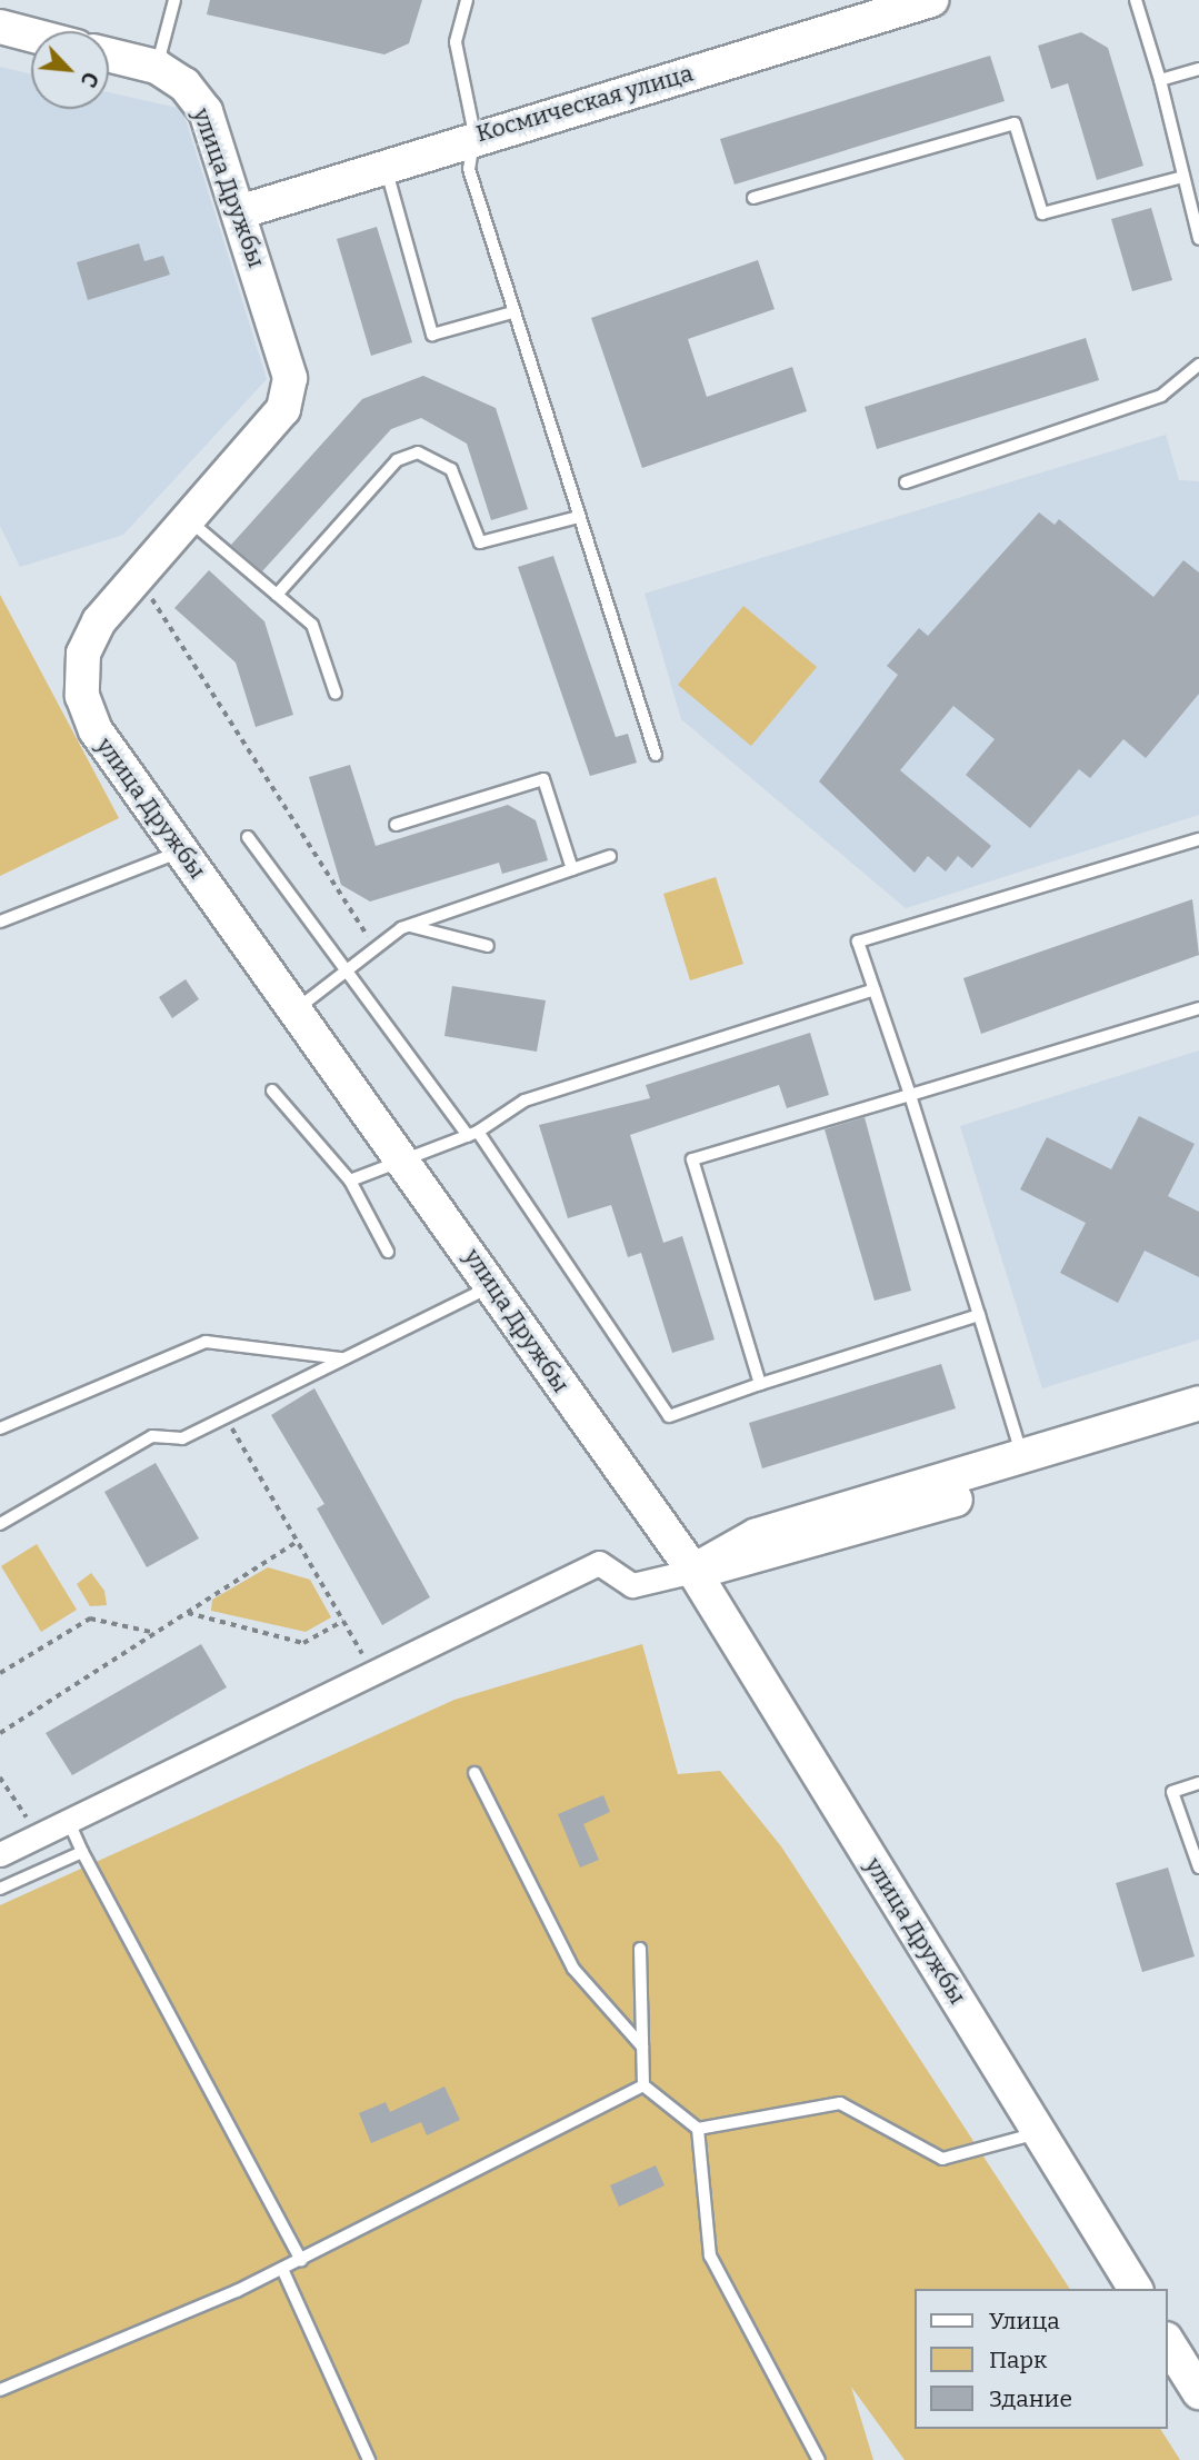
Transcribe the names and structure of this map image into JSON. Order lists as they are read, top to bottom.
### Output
{
  "streets": {
    "street": ["Космическая улица", "улица Дружбы"]
  },
  "crossings": [
    ["Космическая улица", "улица Дружбы"]
  ],
  "legend": ["Улица", "Парк", "Здание"],
  "north": "bottom right"
}
